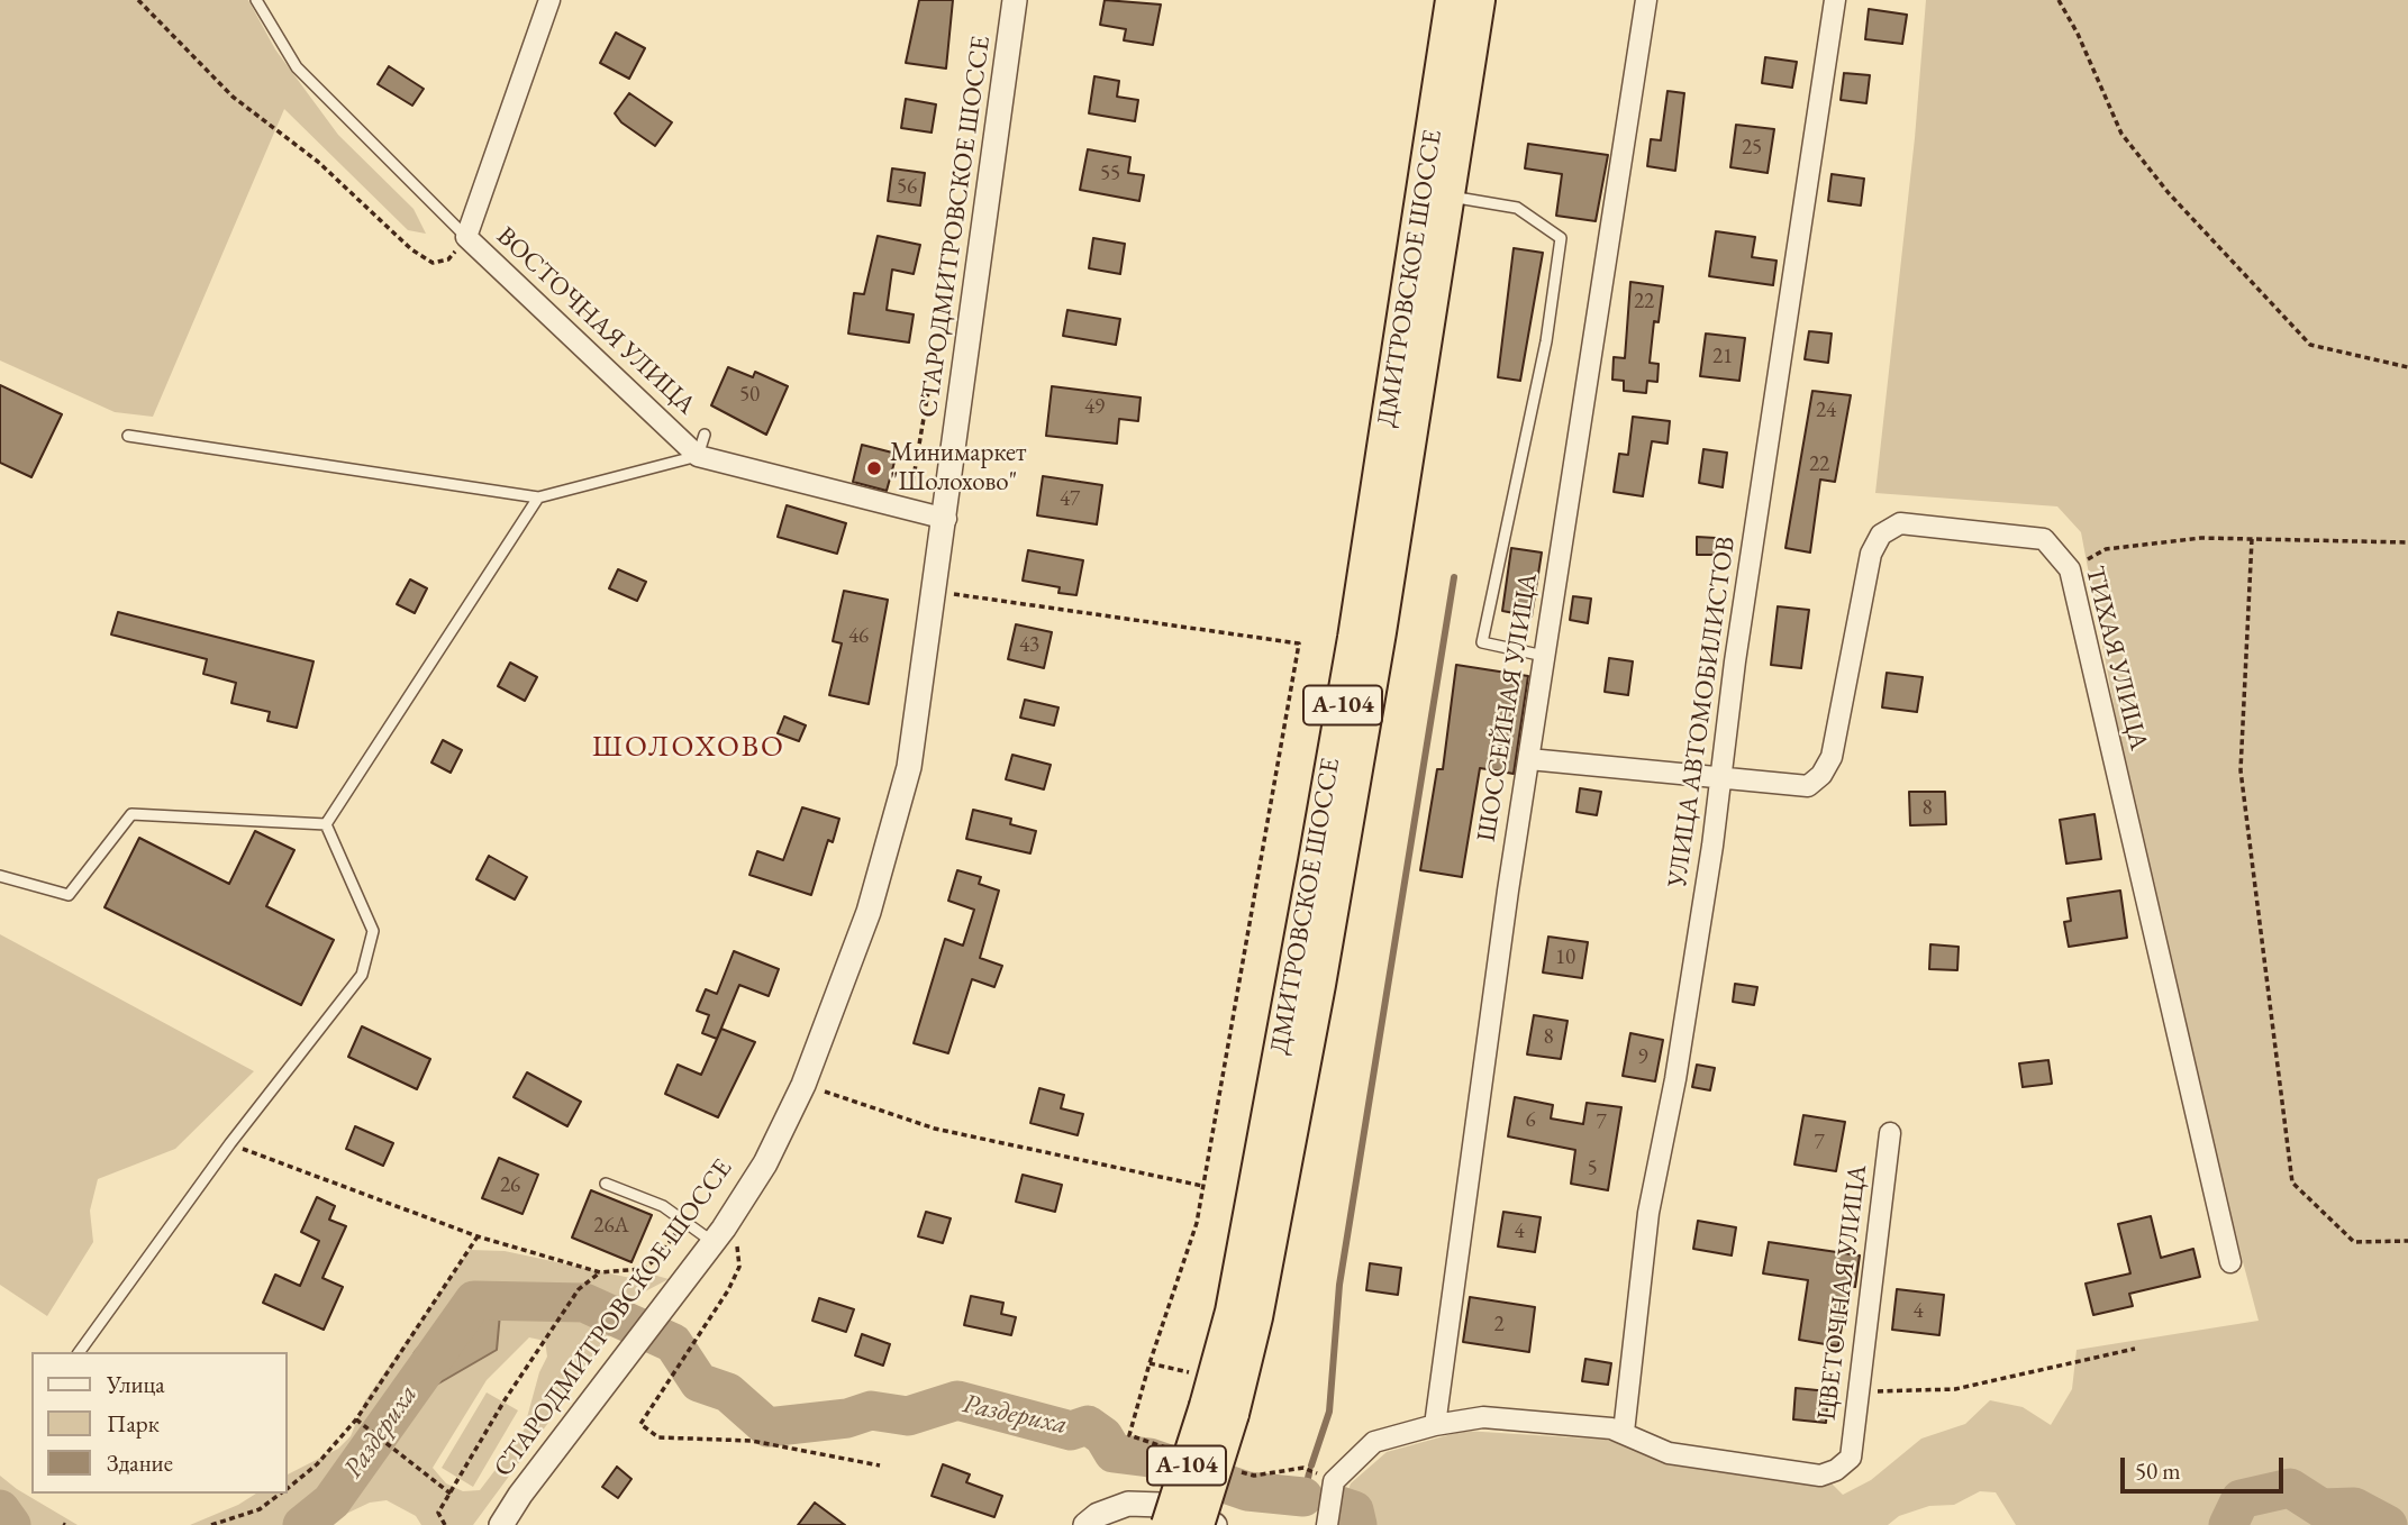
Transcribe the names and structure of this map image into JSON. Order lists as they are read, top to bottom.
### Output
{
  "streets": {
    "highway": ["ДМИТРОВСКОЕ ШОССЕ", "А-104"],
    "street": [
      "СТАРОДМИТРОВСКОЕ ШОССЕ",
      "ВОСТОЧНАЯ УЛИЦА",
      "ТИХАЯ УЛИЦА",
      "ШОССЕЙНАЯ УЛИЦА",
      "УЛИЦА АВТОМОБИЛИСТОВ",
      "ЦВЕТОЧНАЯ УЛИЦА"
    ]
  },
  "crossings": [
    ["ТИХАЯ УЛИЦА", "ШОССЕЙНАЯ УЛИЦА"],
    ["ТИХАЯ УЛИЦА", "УЛИЦА АВТОМОБИЛИСТОВ"],
    ["УЛИЦА АВТОМОБИЛИСТОВ", "ЦВЕТОЧНАЯ УЛИЦА"]
  ],
  "districts": ["ШОЛОХОВО"],
  "water": ["Раздериха"],
  "places": ["Минимаркет \"Шолохово\""],
  "house_numbers": [
    "25",
    "55",
    "56",
    "22",
    "21",
    "50",
    "49",
    "24",
    "22",
    "47",
    "46",
    "43",
    "8",
    "10",
    "8",
    "9",
    "6",
    "7",
    "7",
    "5",
    "26",
    "26А",
    "4",
    "4",
    "2"
  ],
  "legend": ["Улица", "Парк", "Здание"],
  "scale_bar": "50 m"
}
